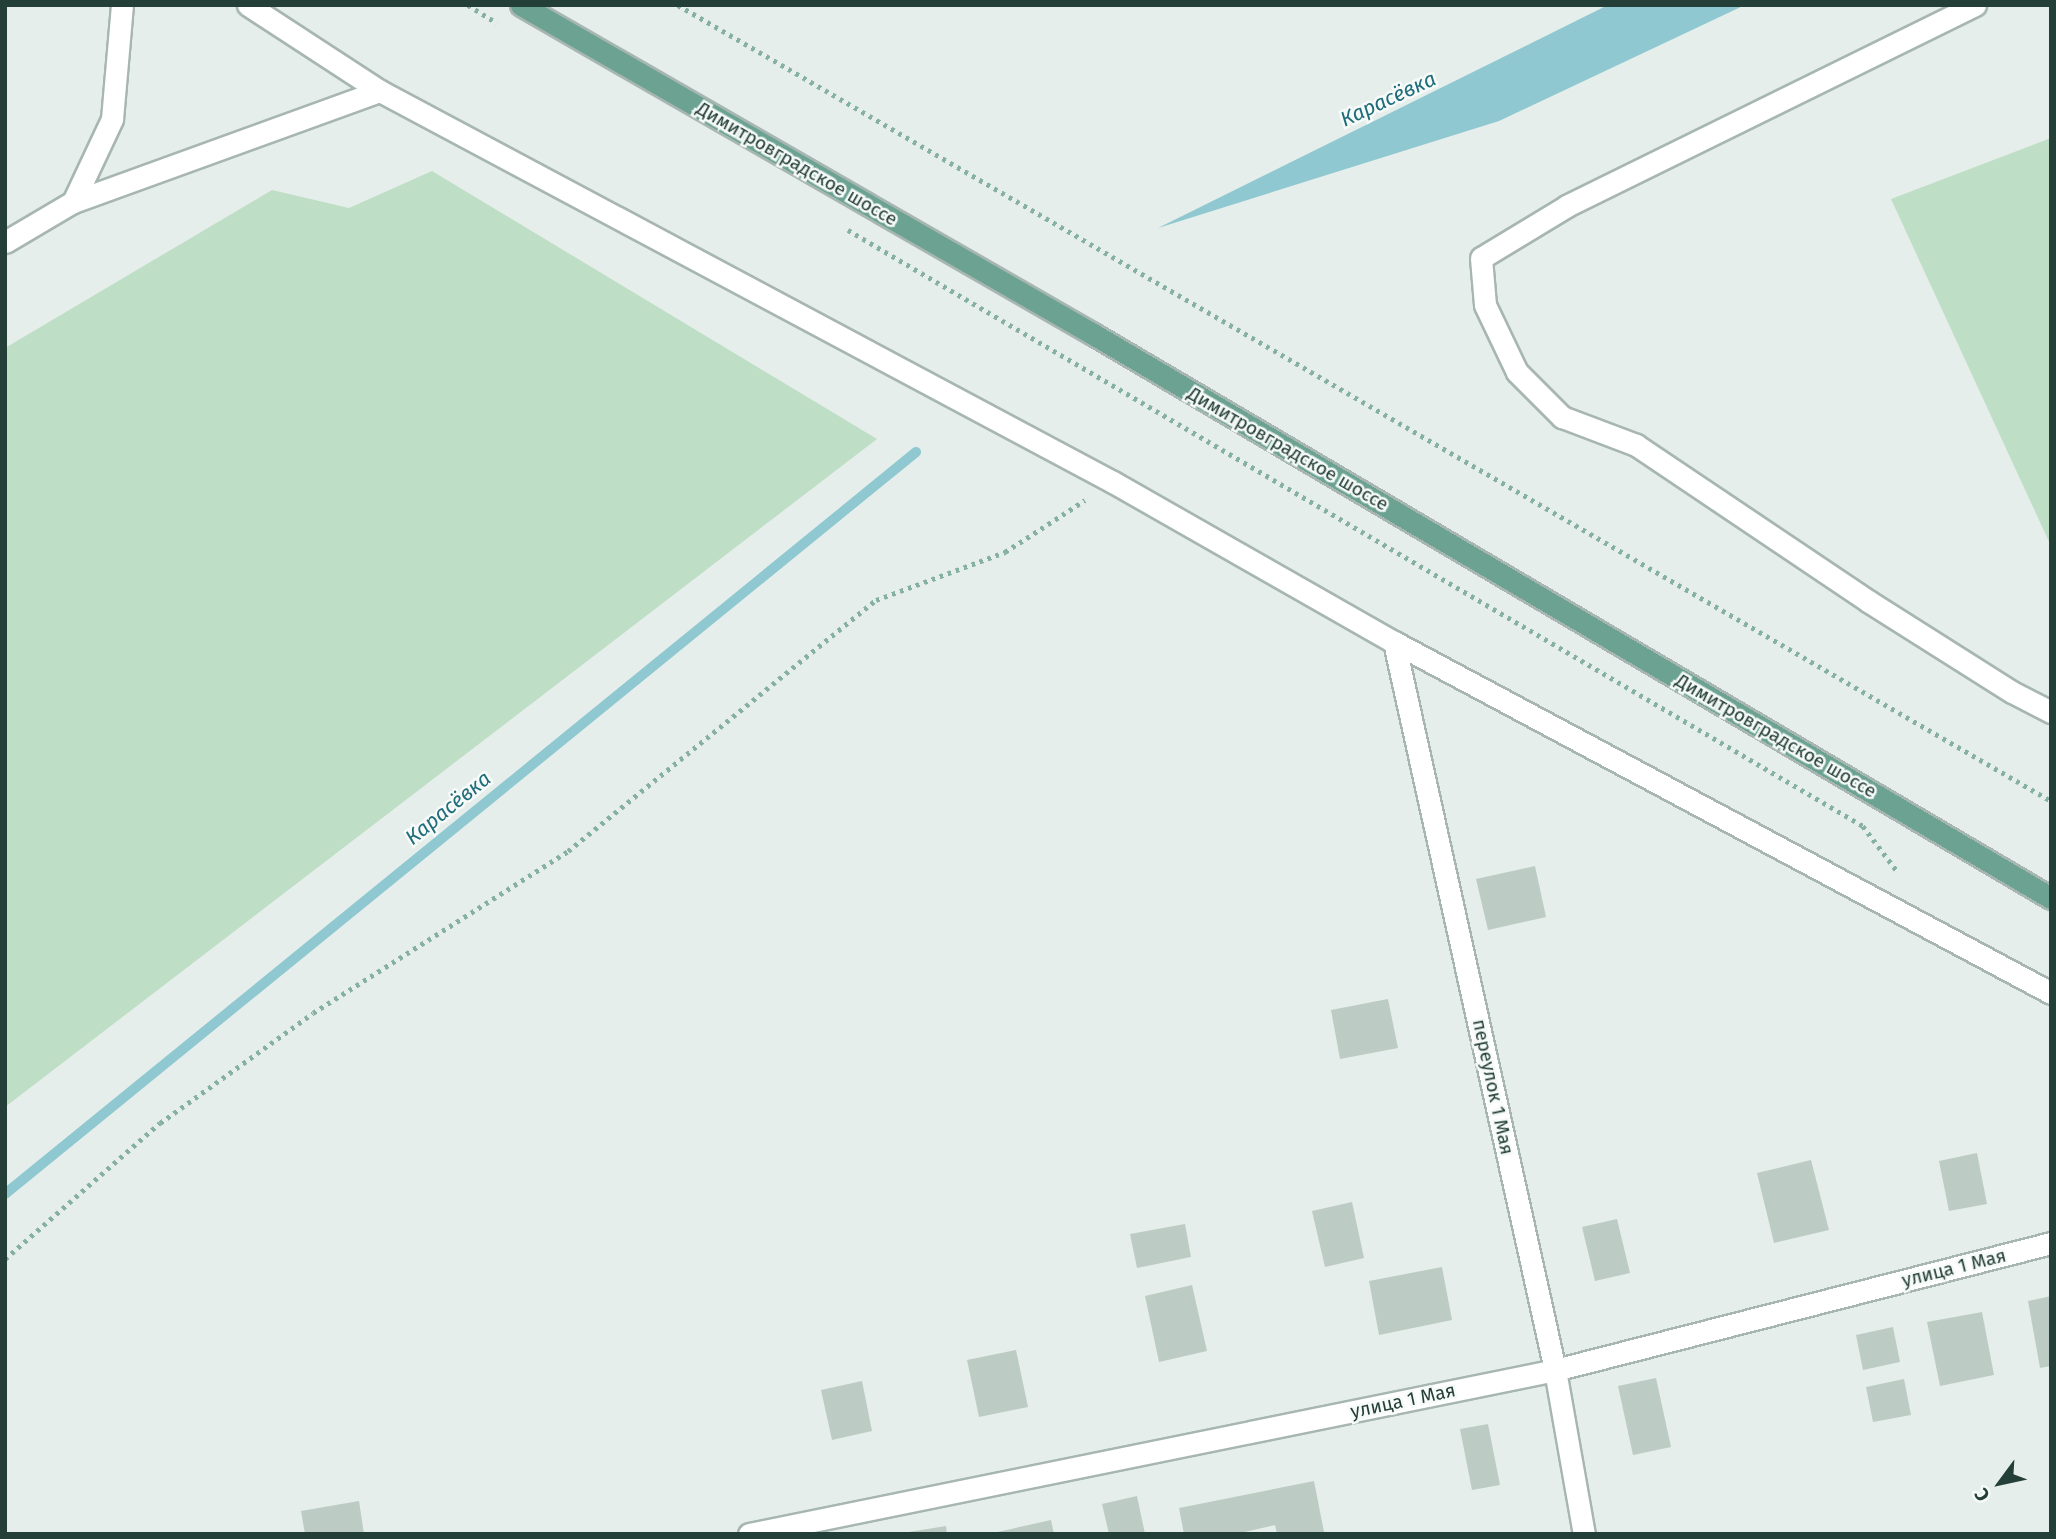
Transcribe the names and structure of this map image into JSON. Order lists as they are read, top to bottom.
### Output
{
  "streets": {
    "main road": ["Димитровградское шоссе"],
    "street": ["переулок 1 Мая", "улица 1 Мая"]
  },
  "crossings": [
    ["переулок 1 Мая", "улица 1 Мая"]
  ],
  "water": ["Карасёвка"],
  "north": "bottom left"
}
